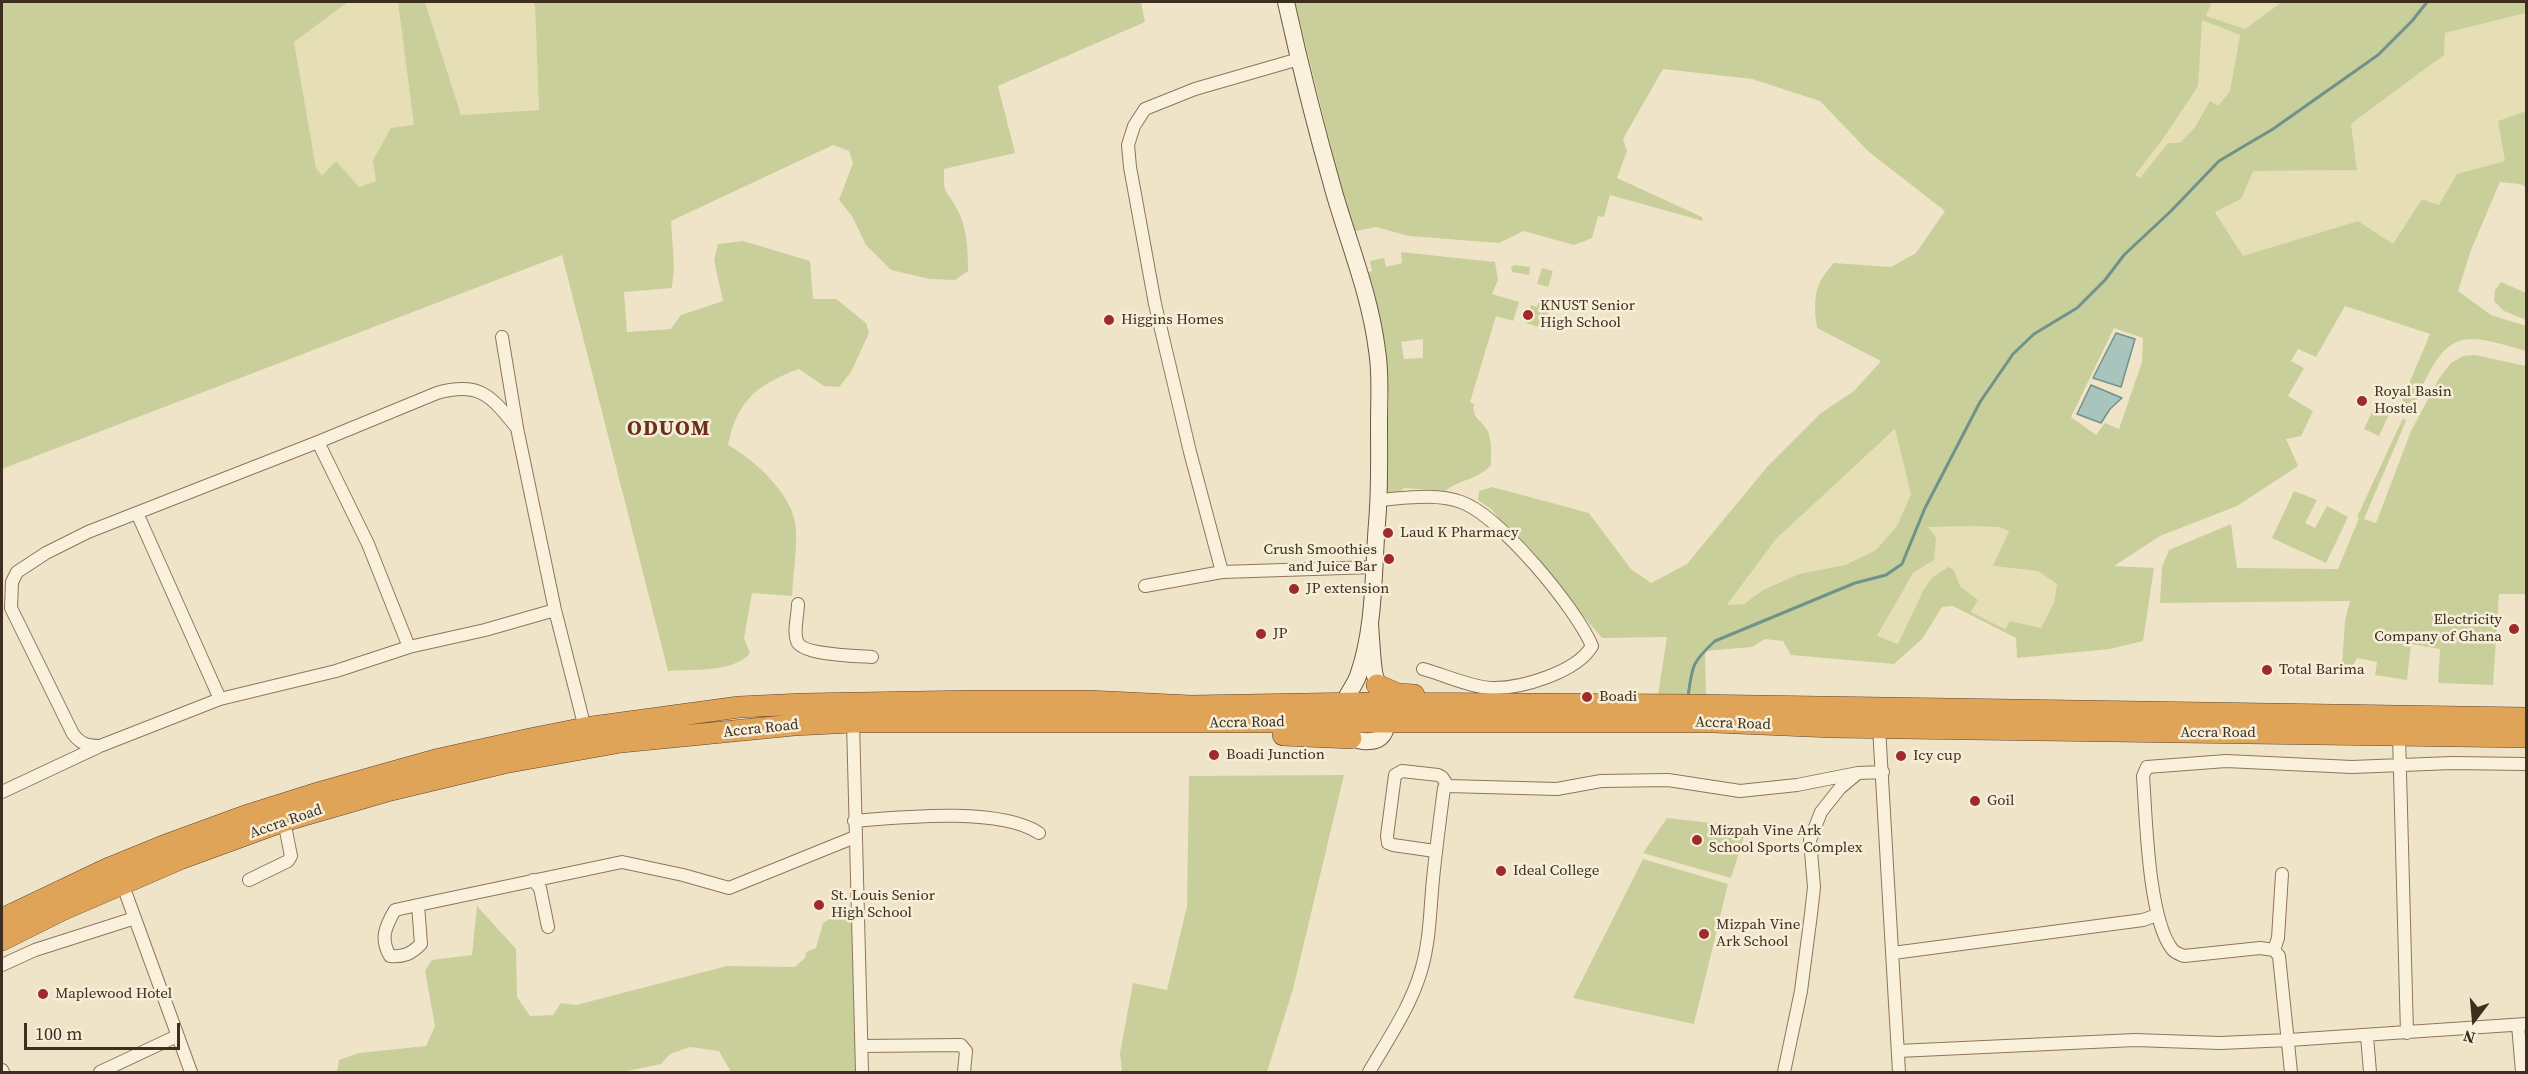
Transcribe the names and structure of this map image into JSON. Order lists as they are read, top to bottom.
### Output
{
  "streets": {
    "highway": ["Accra Road"]
  },
  "districts": ["ODUOM"],
  "places": [
    "KNUST Senior High School",
    "Higgins Homes",
    "Royal Basin Hostel",
    "Laud K Pharmacy",
    "Crush Smoothies and Juice Bar",
    "JP extension",
    "Electricity Company of Ghana",
    "JP",
    "Total Barima",
    "Boadi",
    "Boadi Junction",
    "Icy cup",
    "Goil",
    "Mizpah Vine Ark School Sports Complex",
    "Ideal College",
    "St. Louis Senior High School",
    "Mizpah Vine Ark School",
    "Maplewood Hotel"
  ],
  "scale_bar": "100 m",
  "north": "bottom"
}
